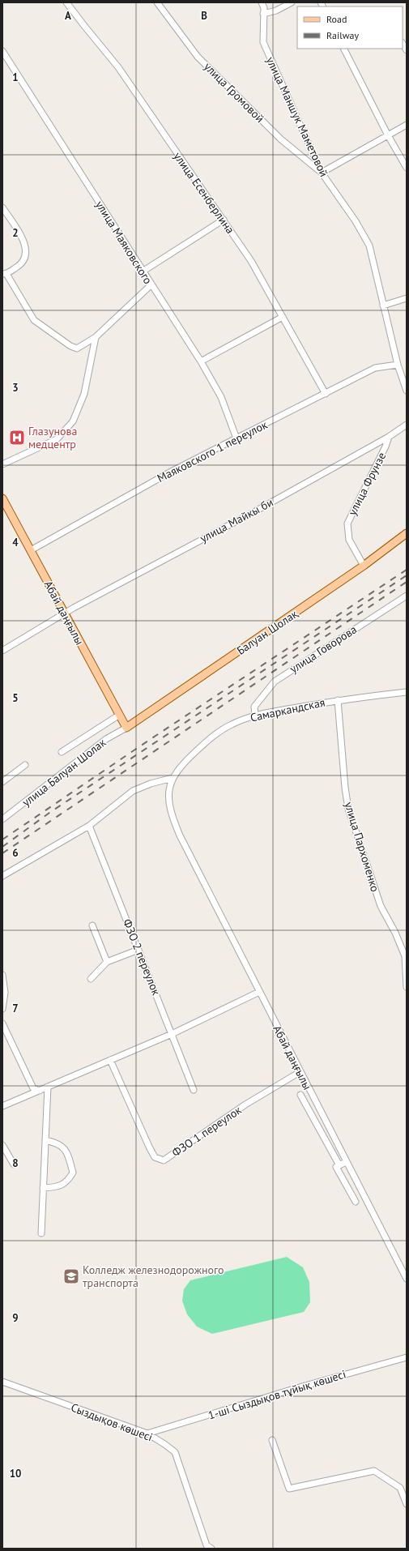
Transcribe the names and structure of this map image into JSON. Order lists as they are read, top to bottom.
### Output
{
  "streets": {
    "main road": ["Абай даңғылы", "Балуан Шолақ"],
    "street": [
      "улица Громовой",
      "улица Маншук Маметовой",
      "улица Есенберлина",
      "улица Маяковского",
      "Маяковского 1 переулок",
      "улица Фрунзе",
      "улица Майкы би",
      "улица Говорова",
      "Самаркандская",
      "улица Балуан Шолак",
      "улица Пархоменко",
      "ФЗО 2 переулок",
      "ФЗО 1 переулок",
      "1-ші Сыздықов тұйық көшесі",
      "Сыздықов көшесі"
    ]
  },
  "crossings": [
    ["улица Громовой", "улица Маншук Маметовой"],
    ["улица Маншук Маметовой", "Маяковского 1 переулок"],
    ["улица Есенберлина", "Маяковского 1 переулок"],
    ["улица Маяковского", "Маяковского 1 переулок"],
    ["Маяковского 1 переулок", "Абай даңғылы"],
    ["улица Фрунзе", "улица Майкы би"],
    ["улица Фрунзе", "Балуан Шолақ"],
    ["улица Майкы би", "Абай даңғылы"],
    ["Абай даңғылы", "Балуан Шолақ"],
    ["Абай даңғылы", "Самаркандская"],
    ["Абай даңғылы", "улица Балуан Шолак"],
    ["Абай даңғылы", "ФЗО 1 переулок"],
    ["Балуан Шолақ", "улица Балуан Шолак"],
    ["улица Говорова", "Самаркандская"],
    ["Самаркандская", "улица Пархоменко"],
    ["1-ші Сыздықов тұйық көшесі", "Сыздықов көшесі"]
  ],
  "places": {
    "hospital": ["Глазунова медцентр"],
    "school or university": ["Колледж железнодорожного транспорта"]
  },
  "legend": ["Road", "Railway"],
  "grid": {
    "columns": ["A", "B"],
    "rows": [
      "1",
      "2",
      "3",
      "4",
      "5",
      "6",
      "7",
      "8",
      "9",
      "10"
    ]
  }
}
